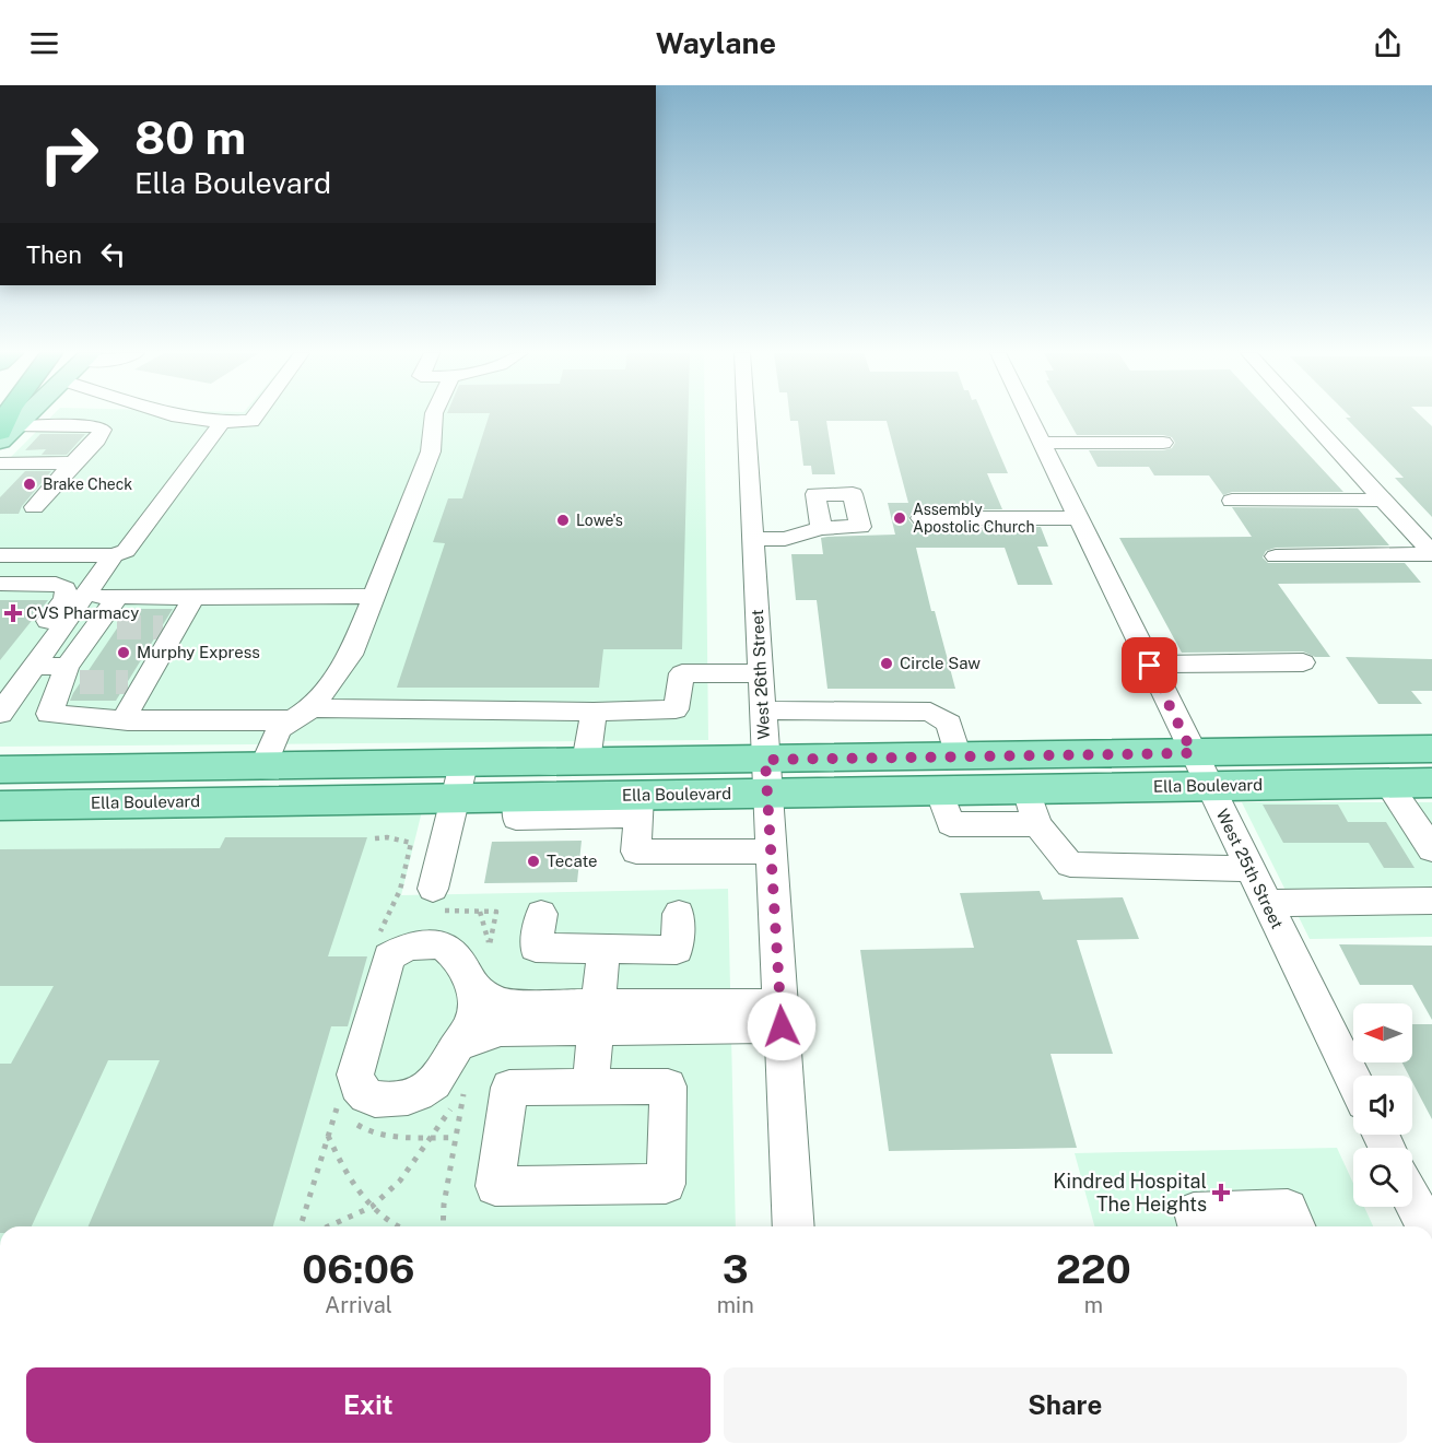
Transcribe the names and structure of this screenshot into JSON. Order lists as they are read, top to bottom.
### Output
{
  "streets": {
    "main road": ["Ella Boulevard"],
    "street": ["West 26th Street", "West 25th Street"]
  },
  "crossings": [
    ["West 26th Street", "Ella Boulevard"],
    ["Ella Boulevard", "West 25th Street"]
  ],
  "places": {
    "other": [
      "Brake Check",
      "Assembly Apostolic Church",
      "Lowe's",
      "Murphy Express",
      "Circle Saw",
      "Tecate"
    ],
    "health": ["CVS Pharmacy", "Kindred Hospital The Heights"]
  },
  "north": "left",
  "page": {
    "header": "Waylane",
    "turn": ["80 m", "Ella Boulevard"],
    "then": "Then",
    "eta": [
      "06:06",
      "Arrival",
      "3",
      "min",
      "220",
      "m"
    ],
    "buttons": ["Exit", "Share"]
  }
}
